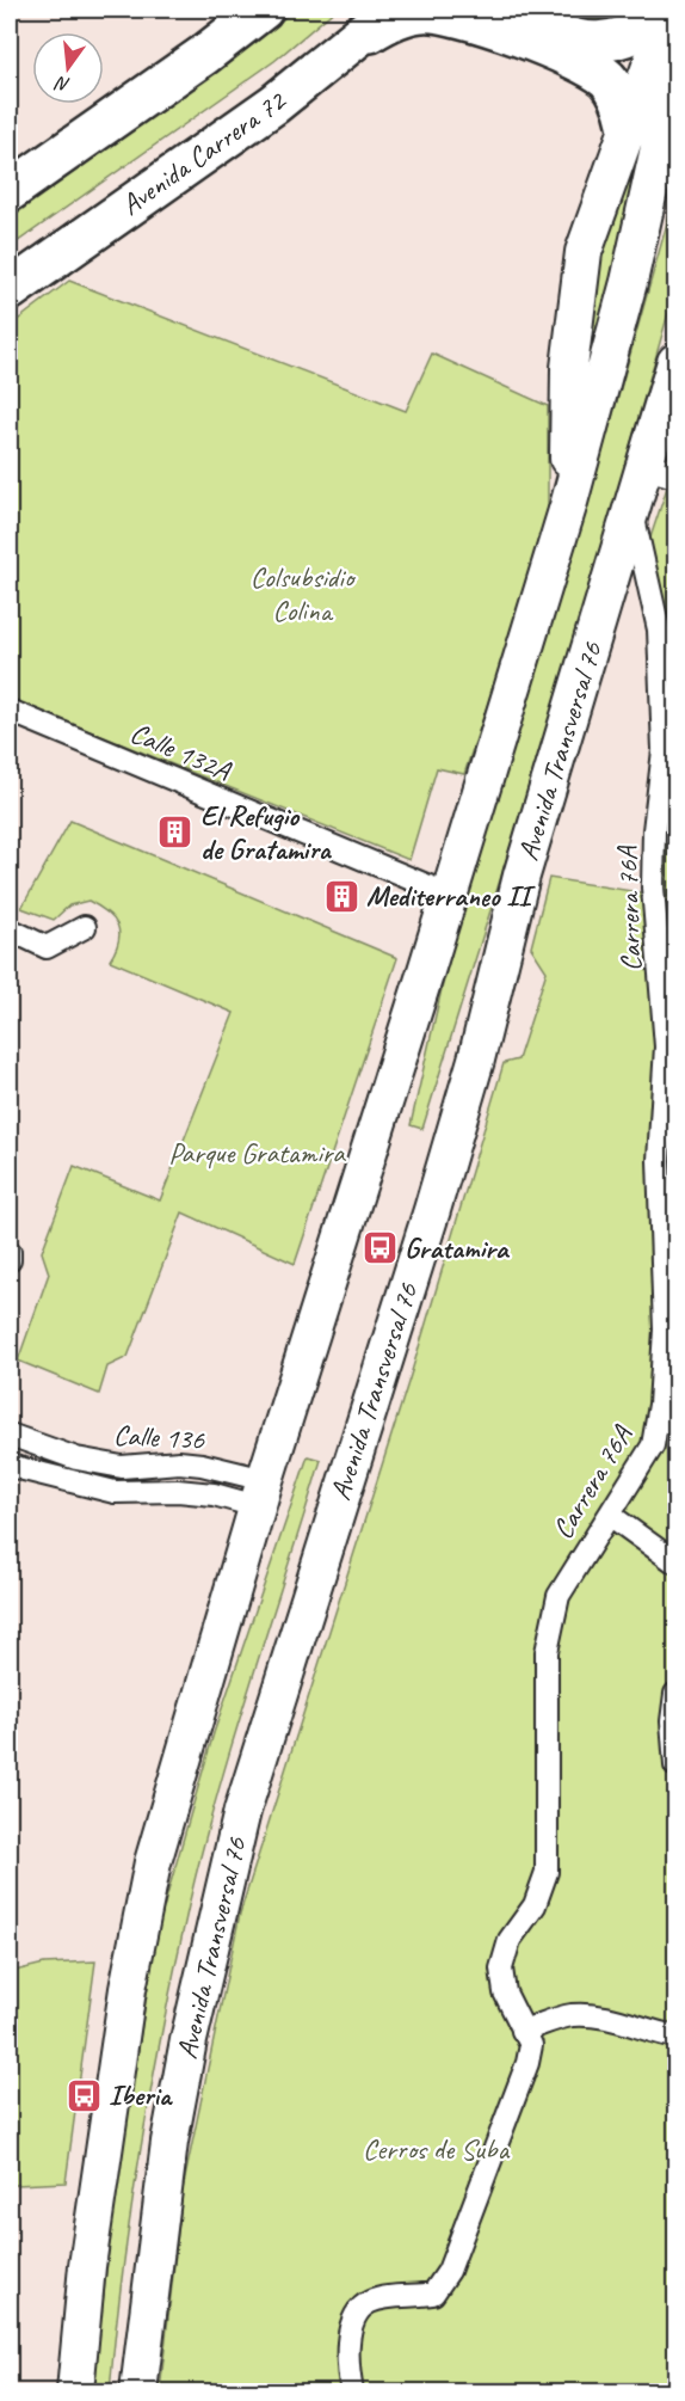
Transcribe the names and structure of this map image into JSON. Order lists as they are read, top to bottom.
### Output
{
  "streets": {
    "highway": ["Avenida Carrera 72"],
    "main road": ["Avenida Transversal 76"],
    "street": ["Calle 132A", "Carrera 76A", "Calle 136"]
  },
  "crossings": [
    ["Avenida Transversal 76", "Carrera 76A"]
  ],
  "parks": ["Colsubsidio Colina", "Parque Gratamira", "Cerros de Suba"],
  "places": {
    "building": ["El Refugio de Gratamira", "Mediterraneo II"],
    "bus stop": ["Gratamira", "Iberia"]
  },
  "north": "bottom"
}
